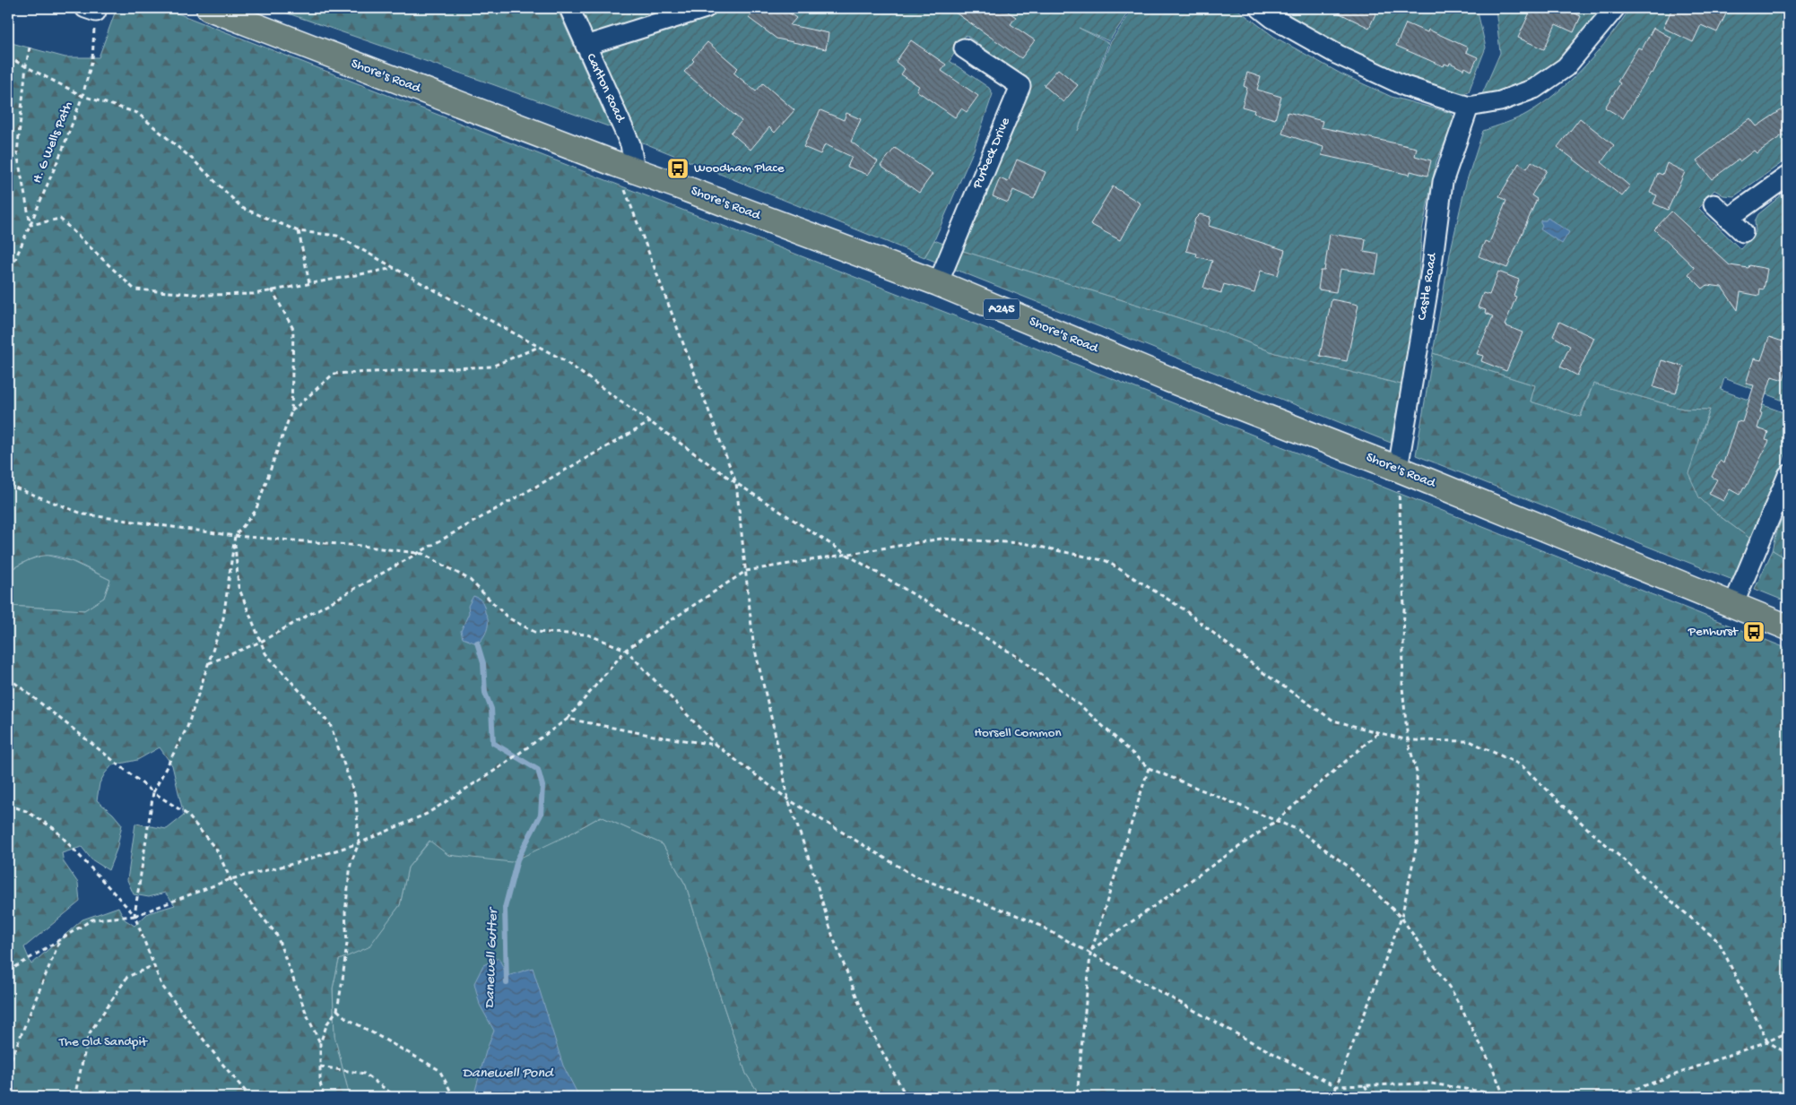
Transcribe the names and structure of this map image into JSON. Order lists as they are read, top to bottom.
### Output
{
  "streets": {
    "main road": ["Shore's Road", "A245"],
    "street": ["Carlton Road", "Purbeck Drive", "Castle Road"],
    "path": ["H. G Wells Path"]
  },
  "crossings": [
    ["Shore's Road", "Carlton Road"],
    ["Shore's Road", "Purbeck Drive"],
    ["Shore's Road", "Castle Road"]
  ],
  "water": ["Danewell Gutter", "Danewell Pond"],
  "parks": ["Horsell Common", "The Old Sandpit"],
  "places": {
    "bus stop": ["Woodham Place", "Penhurst"]
  }
}
